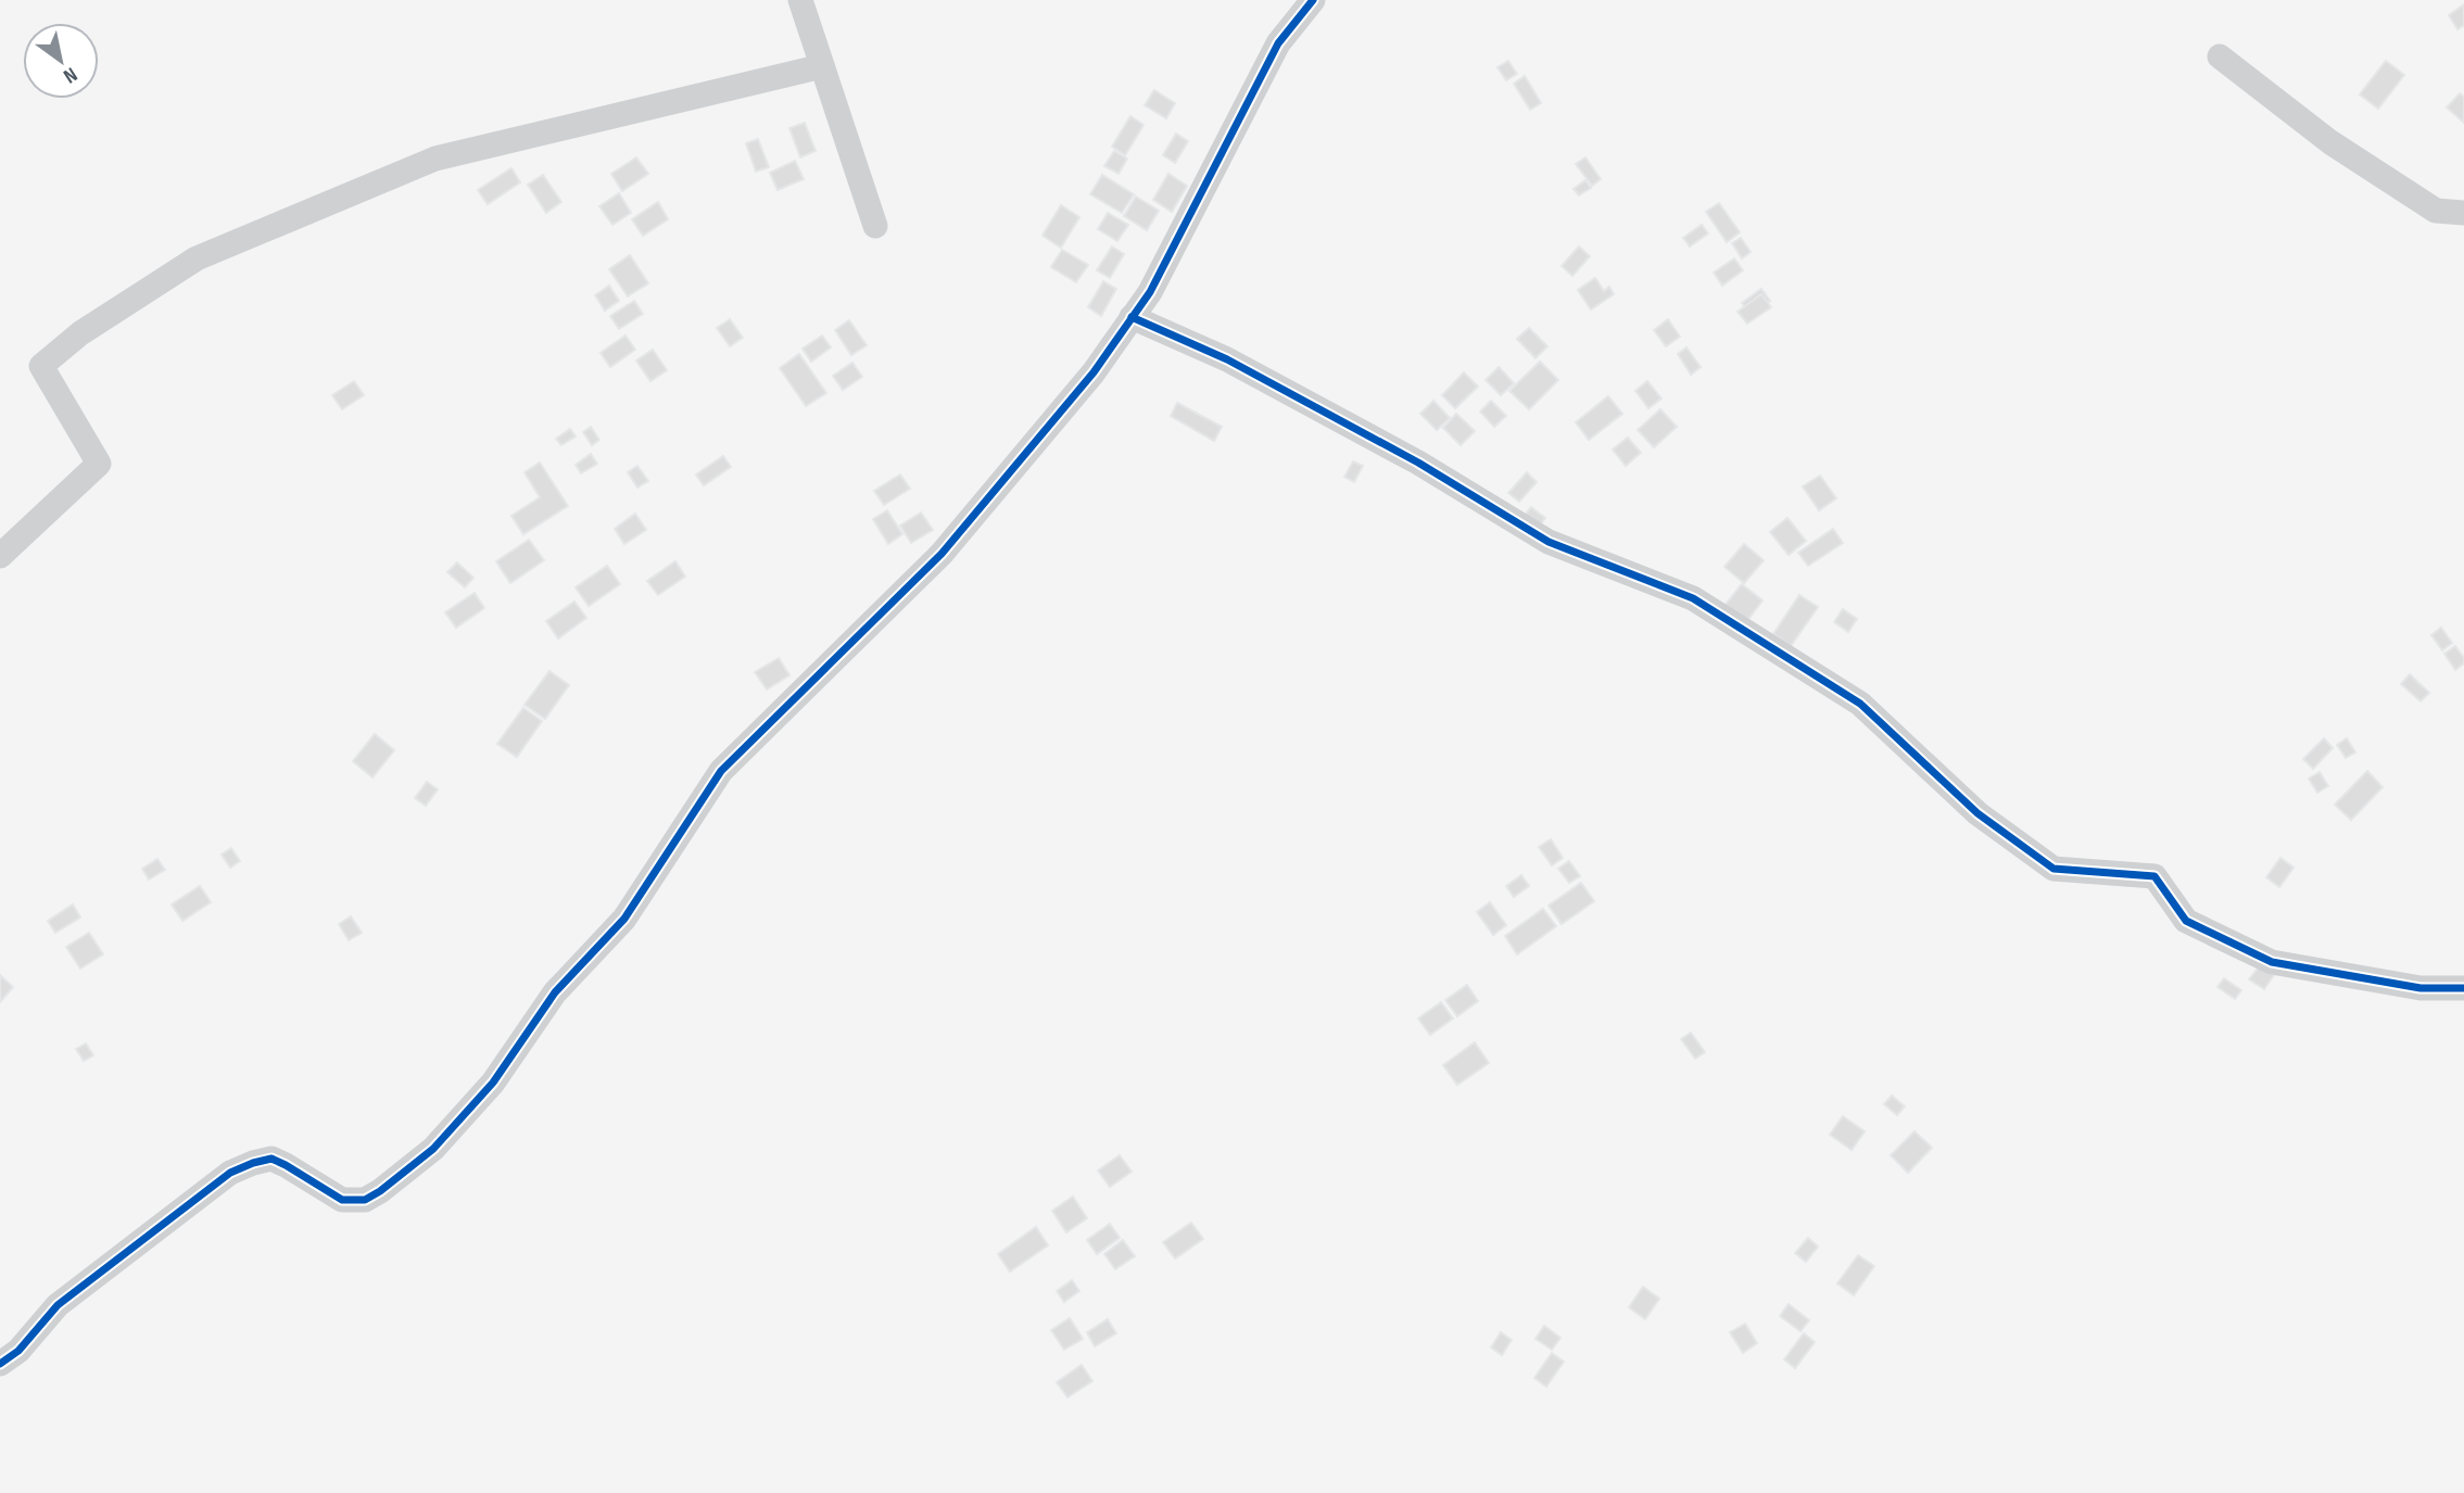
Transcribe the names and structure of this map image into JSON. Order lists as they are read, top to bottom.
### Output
{
  "north": "bottom right"
}
